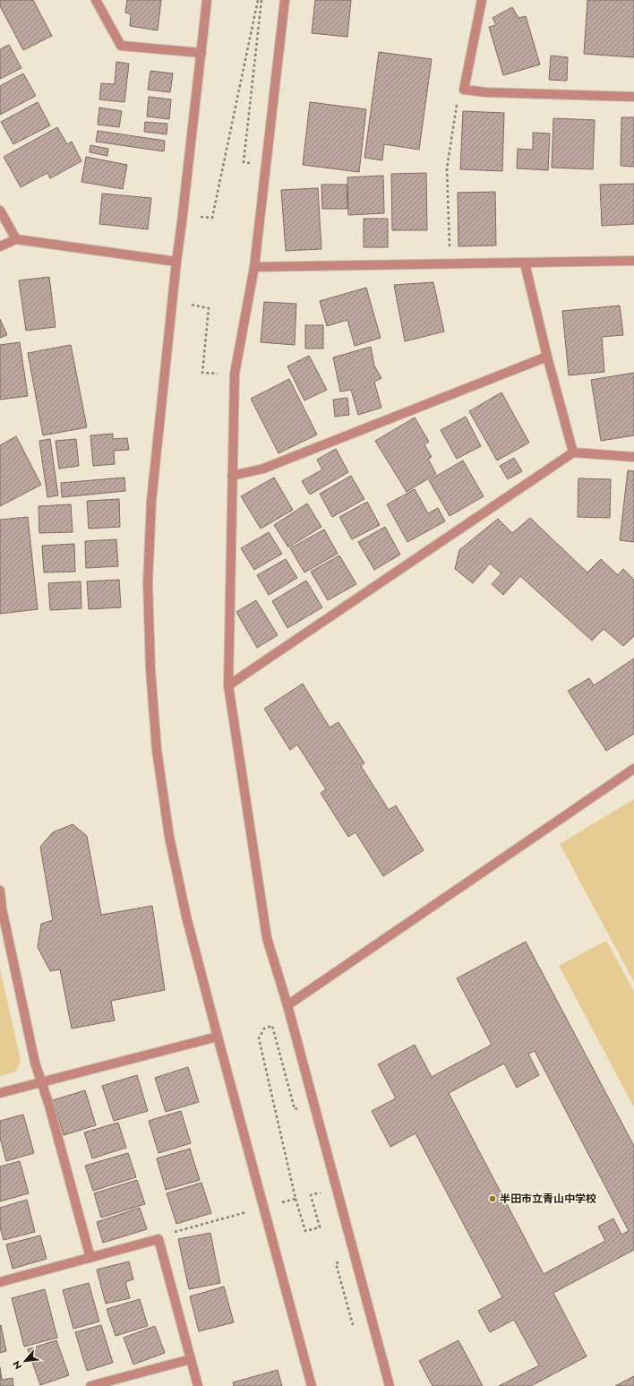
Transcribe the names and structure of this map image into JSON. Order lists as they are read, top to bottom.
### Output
{
  "places": ["半田市立青山中学校"],
  "north": "bottom left"
}
